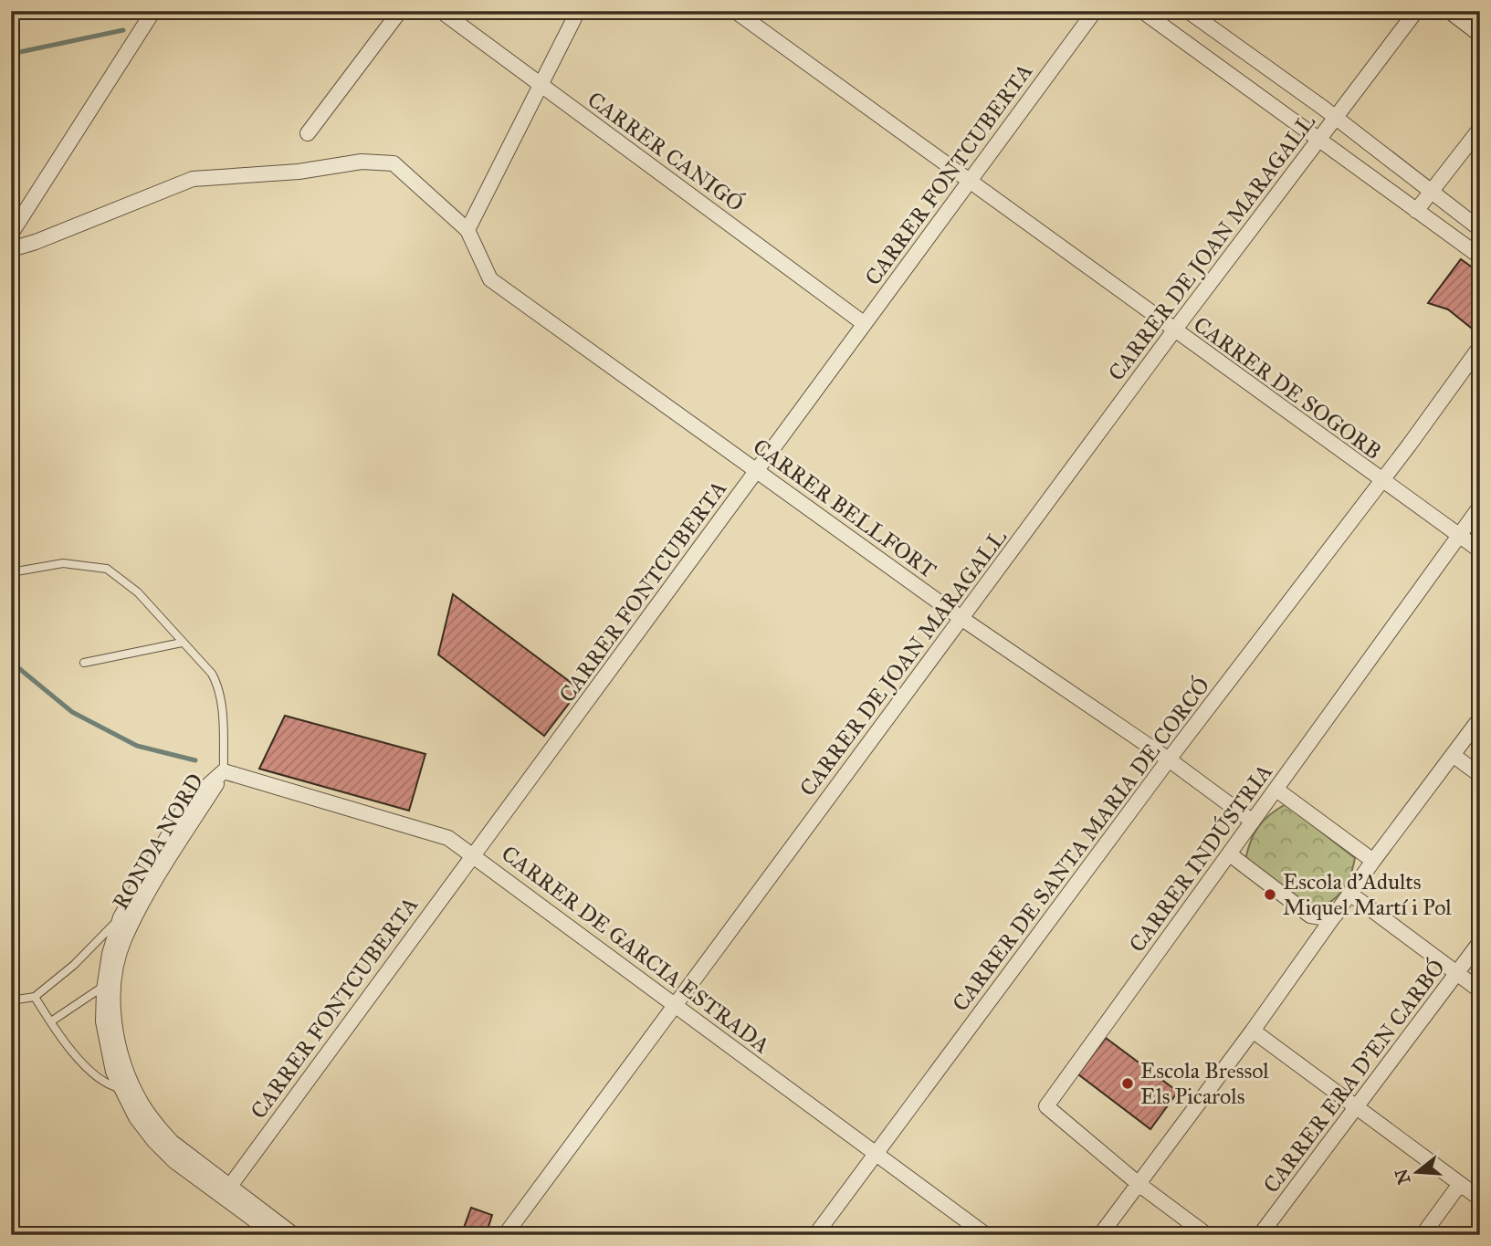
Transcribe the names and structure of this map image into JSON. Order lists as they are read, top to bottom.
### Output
{
  "streets": {
    "street": [
      "CARRER CANIGÓ",
      "CARRER FONTCUBERTA",
      "CARRER DE JOAN MARAGALL",
      "CARRER DE SOGORB",
      "CARRER BELLFORT",
      "RONDA NORD",
      "CARRER DE SANTA MARIA DE CORCÓ",
      "CARRER INDÚSTRIA",
      "CARRER DE GARCIA ESTRADA",
      "CARRER ERA D'EN CARBÓ"
    ]
  },
  "crossings": [
    ["CARRER CANIGÓ", "CARRER FONTCUBERTA"],
    ["CARRER FONTCUBERTA", "CARRER DE SOGORB"],
    ["CARRER FONTCUBERTA", "CARRER BELLFORT"],
    ["CARRER FONTCUBERTA", "RONDA NORD"],
    ["CARRER FONTCUBERTA", "CARRER DE GARCIA ESTRADA"],
    ["CARRER DE JOAN MARAGALL", "CARRER DE SOGORB"],
    ["CARRER DE JOAN MARAGALL", "CARRER BELLFORT"],
    ["CARRER DE JOAN MARAGALL", "CARRER DE GARCIA ESTRADA"],
    ["CARRER DE SOGORB", "CARRER DE SANTA MARIA DE CORCÓ"],
    ["CARRER DE SOGORB", "CARRER INDÚSTRIA"],
    ["CARRER BELLFORT", "CARRER DE SANTA MARIA DE CORCÓ"],
    ["CARRER BELLFORT", "CARRER INDÚSTRIA"],
    ["RONDA NORD", "CARRER DE GARCIA ESTRADA"],
    ["CARRER DE SANTA MARIA DE CORCÓ", "CARRER DE GARCIA ESTRADA"]
  ],
  "places": ["Escola d'Adults Miquel Martí i Pol", "Escola Bressol Els Picarols"],
  "north": "left"
}
